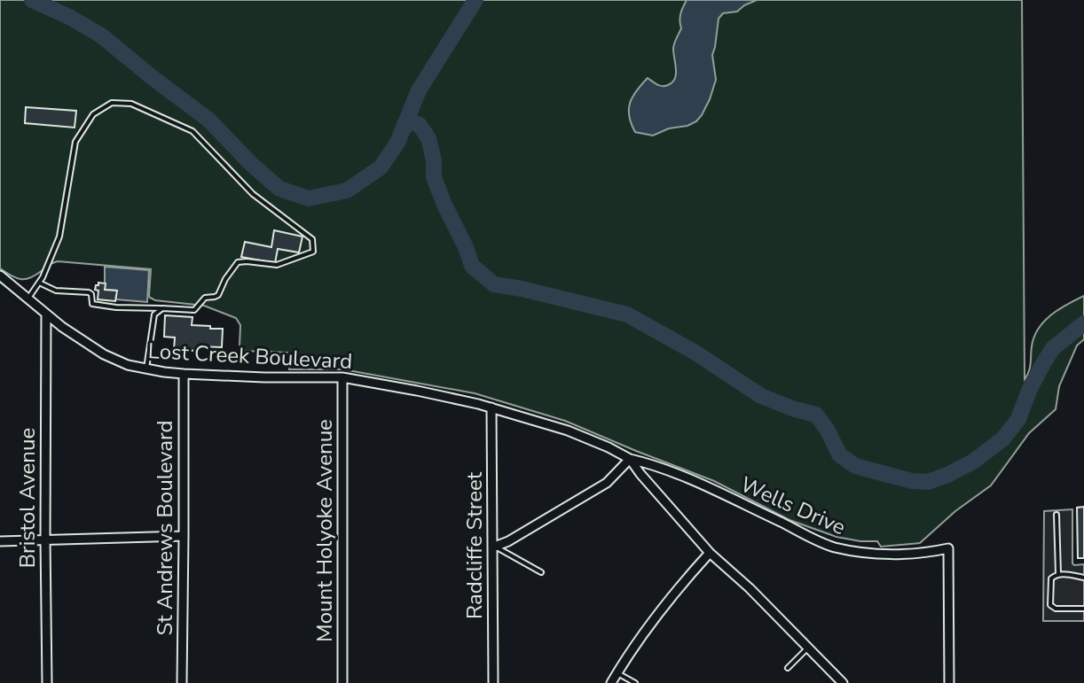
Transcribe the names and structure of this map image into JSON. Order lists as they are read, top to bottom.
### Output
{
  "streets": {
    "street": [
      "Lost Creek Boulevard",
      "Bristol Avenue",
      "Wells Drive",
      "St Andrews Boulevard",
      "Mount Holyoke Avenue",
      "Radcliffe Street"
    ]
  },
  "crossings": [
    ["Lost Creek Boulevard", "Bristol Avenue"],
    ["Lost Creek Boulevard", "Wells Drive"],
    ["Lost Creek Boulevard", "St Andrews Boulevard"],
    ["Lost Creek Boulevard", "Mount Holyoke Avenue"],
    ["Lost Creek Boulevard", "Radcliffe Street"]
  ]
}
